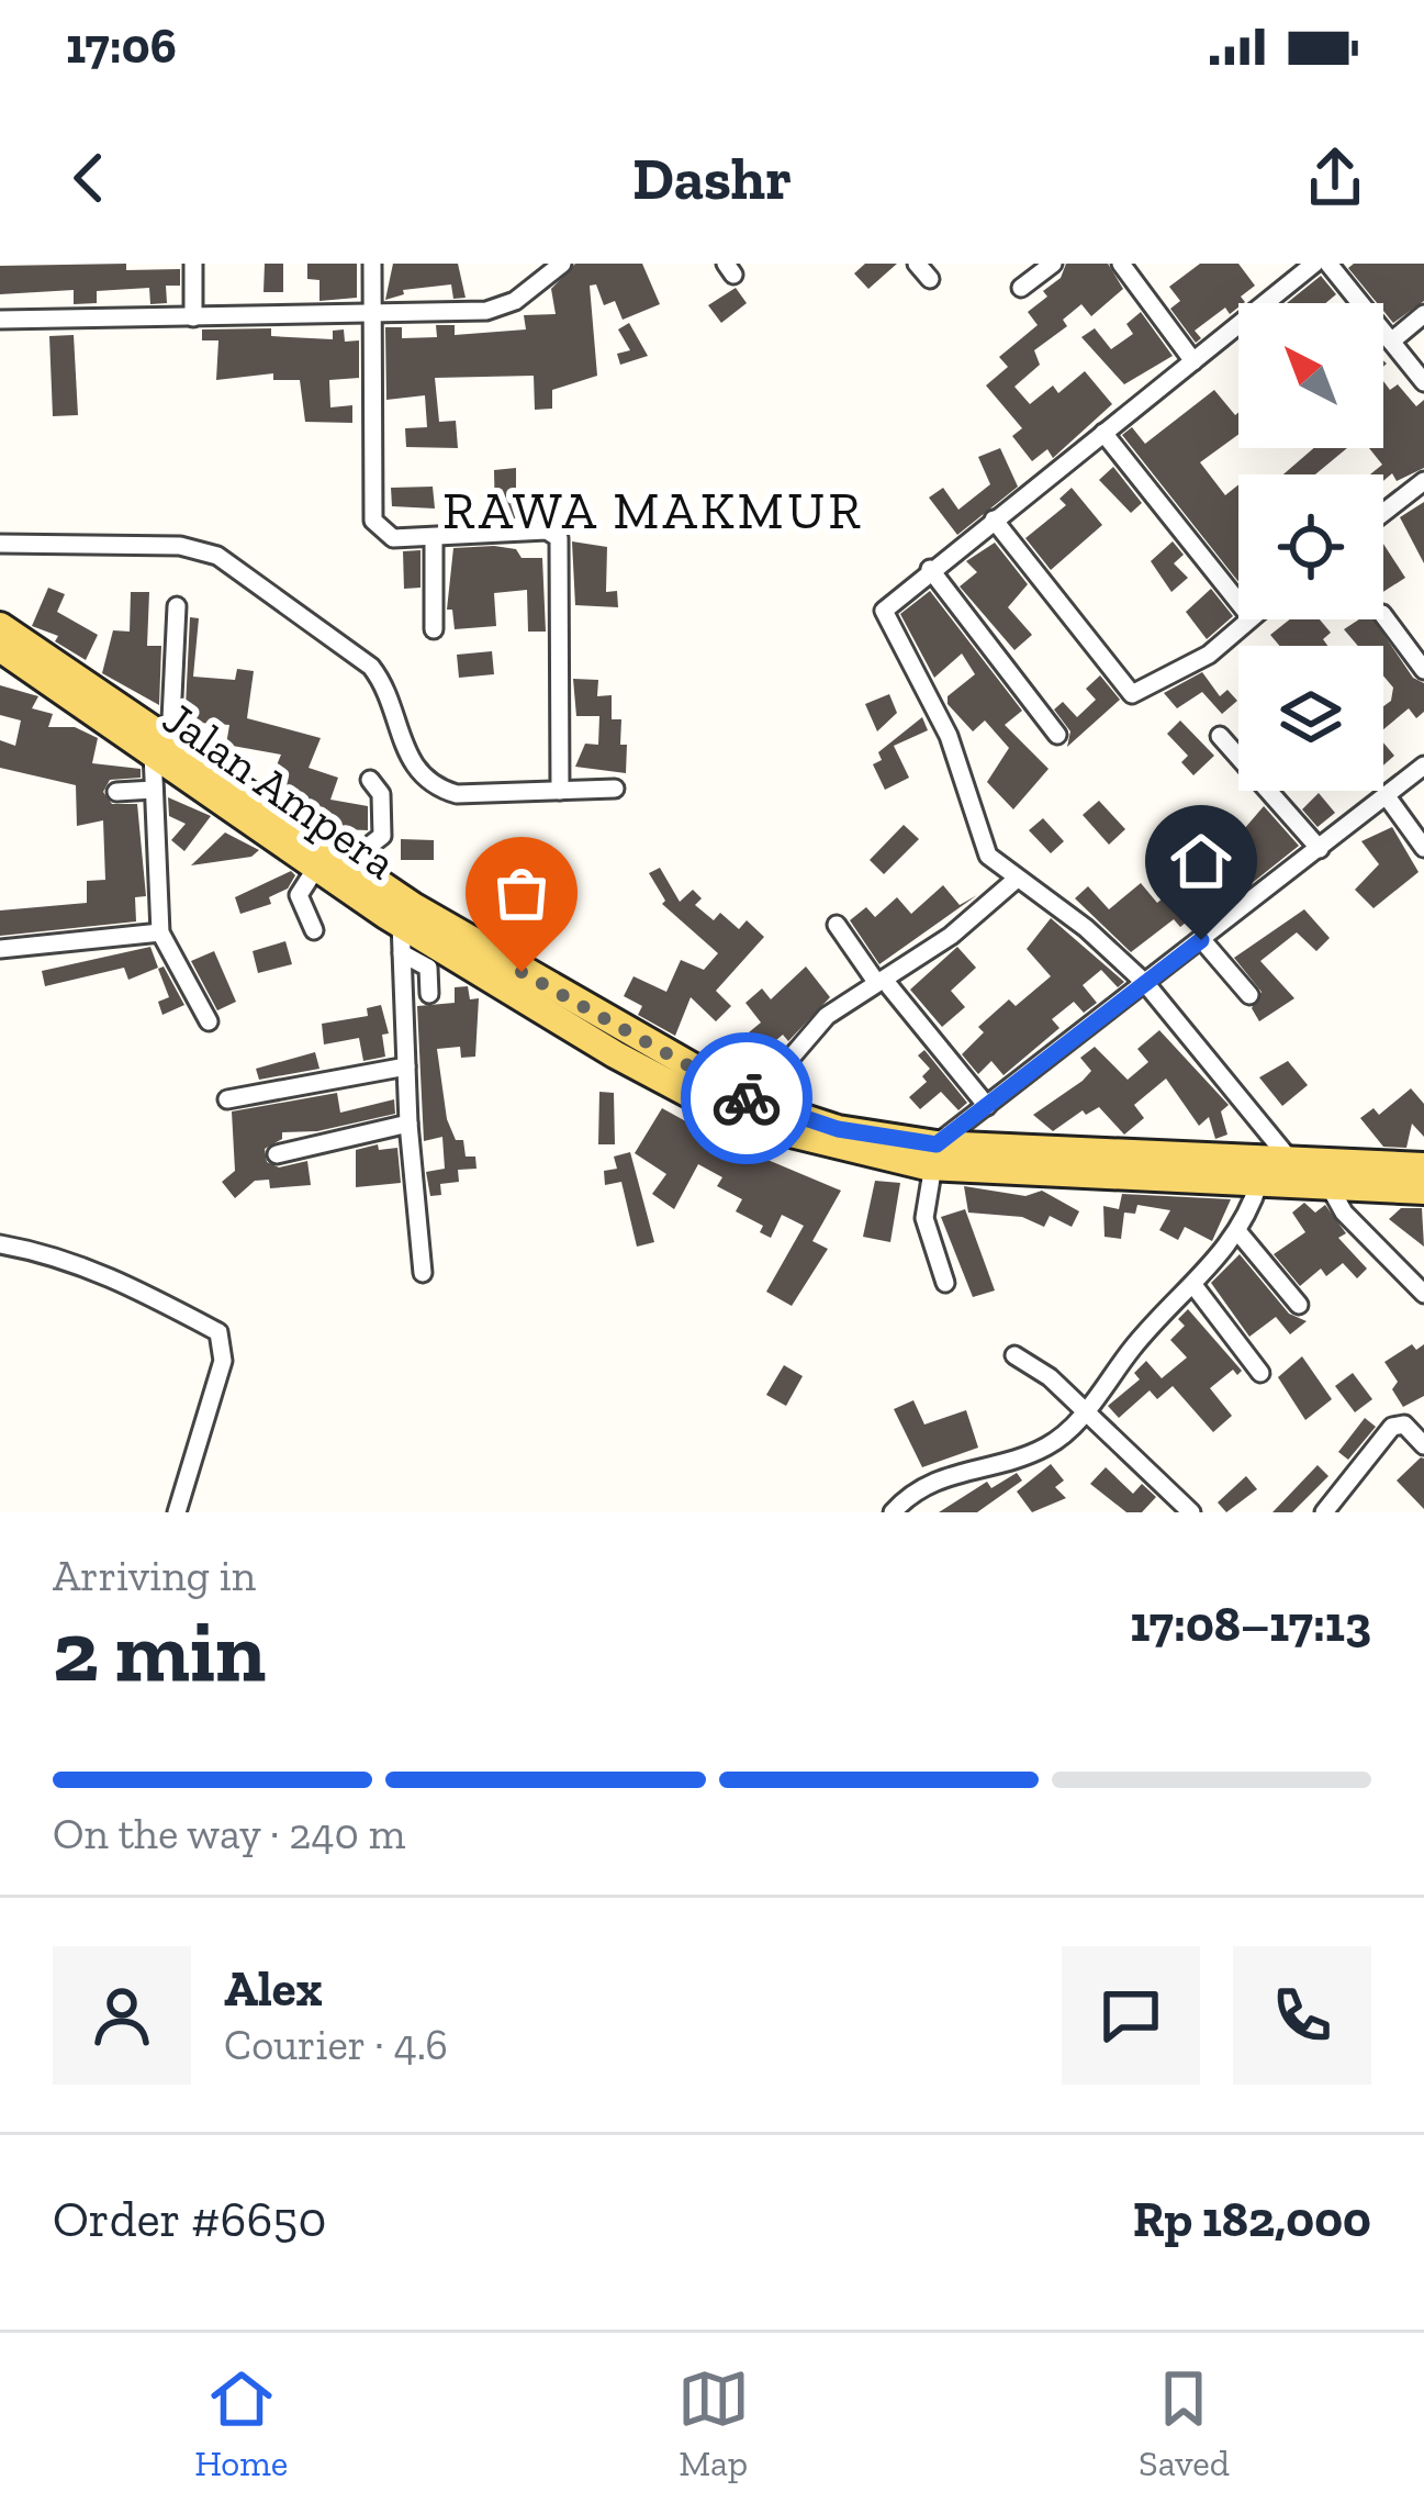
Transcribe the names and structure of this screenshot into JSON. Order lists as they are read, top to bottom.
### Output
{
  "streets": {
    "main road": ["Jalan Ampera"]
  },
  "districts": ["RAWA MAKMUR"],
  "north": "top left",
  "page": {
    "status": "17:06",
    "header": "Dashr",
    "heading": ["2 min", "Arriving in", "17:08–17:13"],
    "panel": [
      "Alex",
      "Courier · 4.6",
      "Order #6650",
      "Rp 182,000"
    ],
    "bar": "On the way · 240 m",
    "tabs": ["Home", "Map", "Saved"]
  }
}
